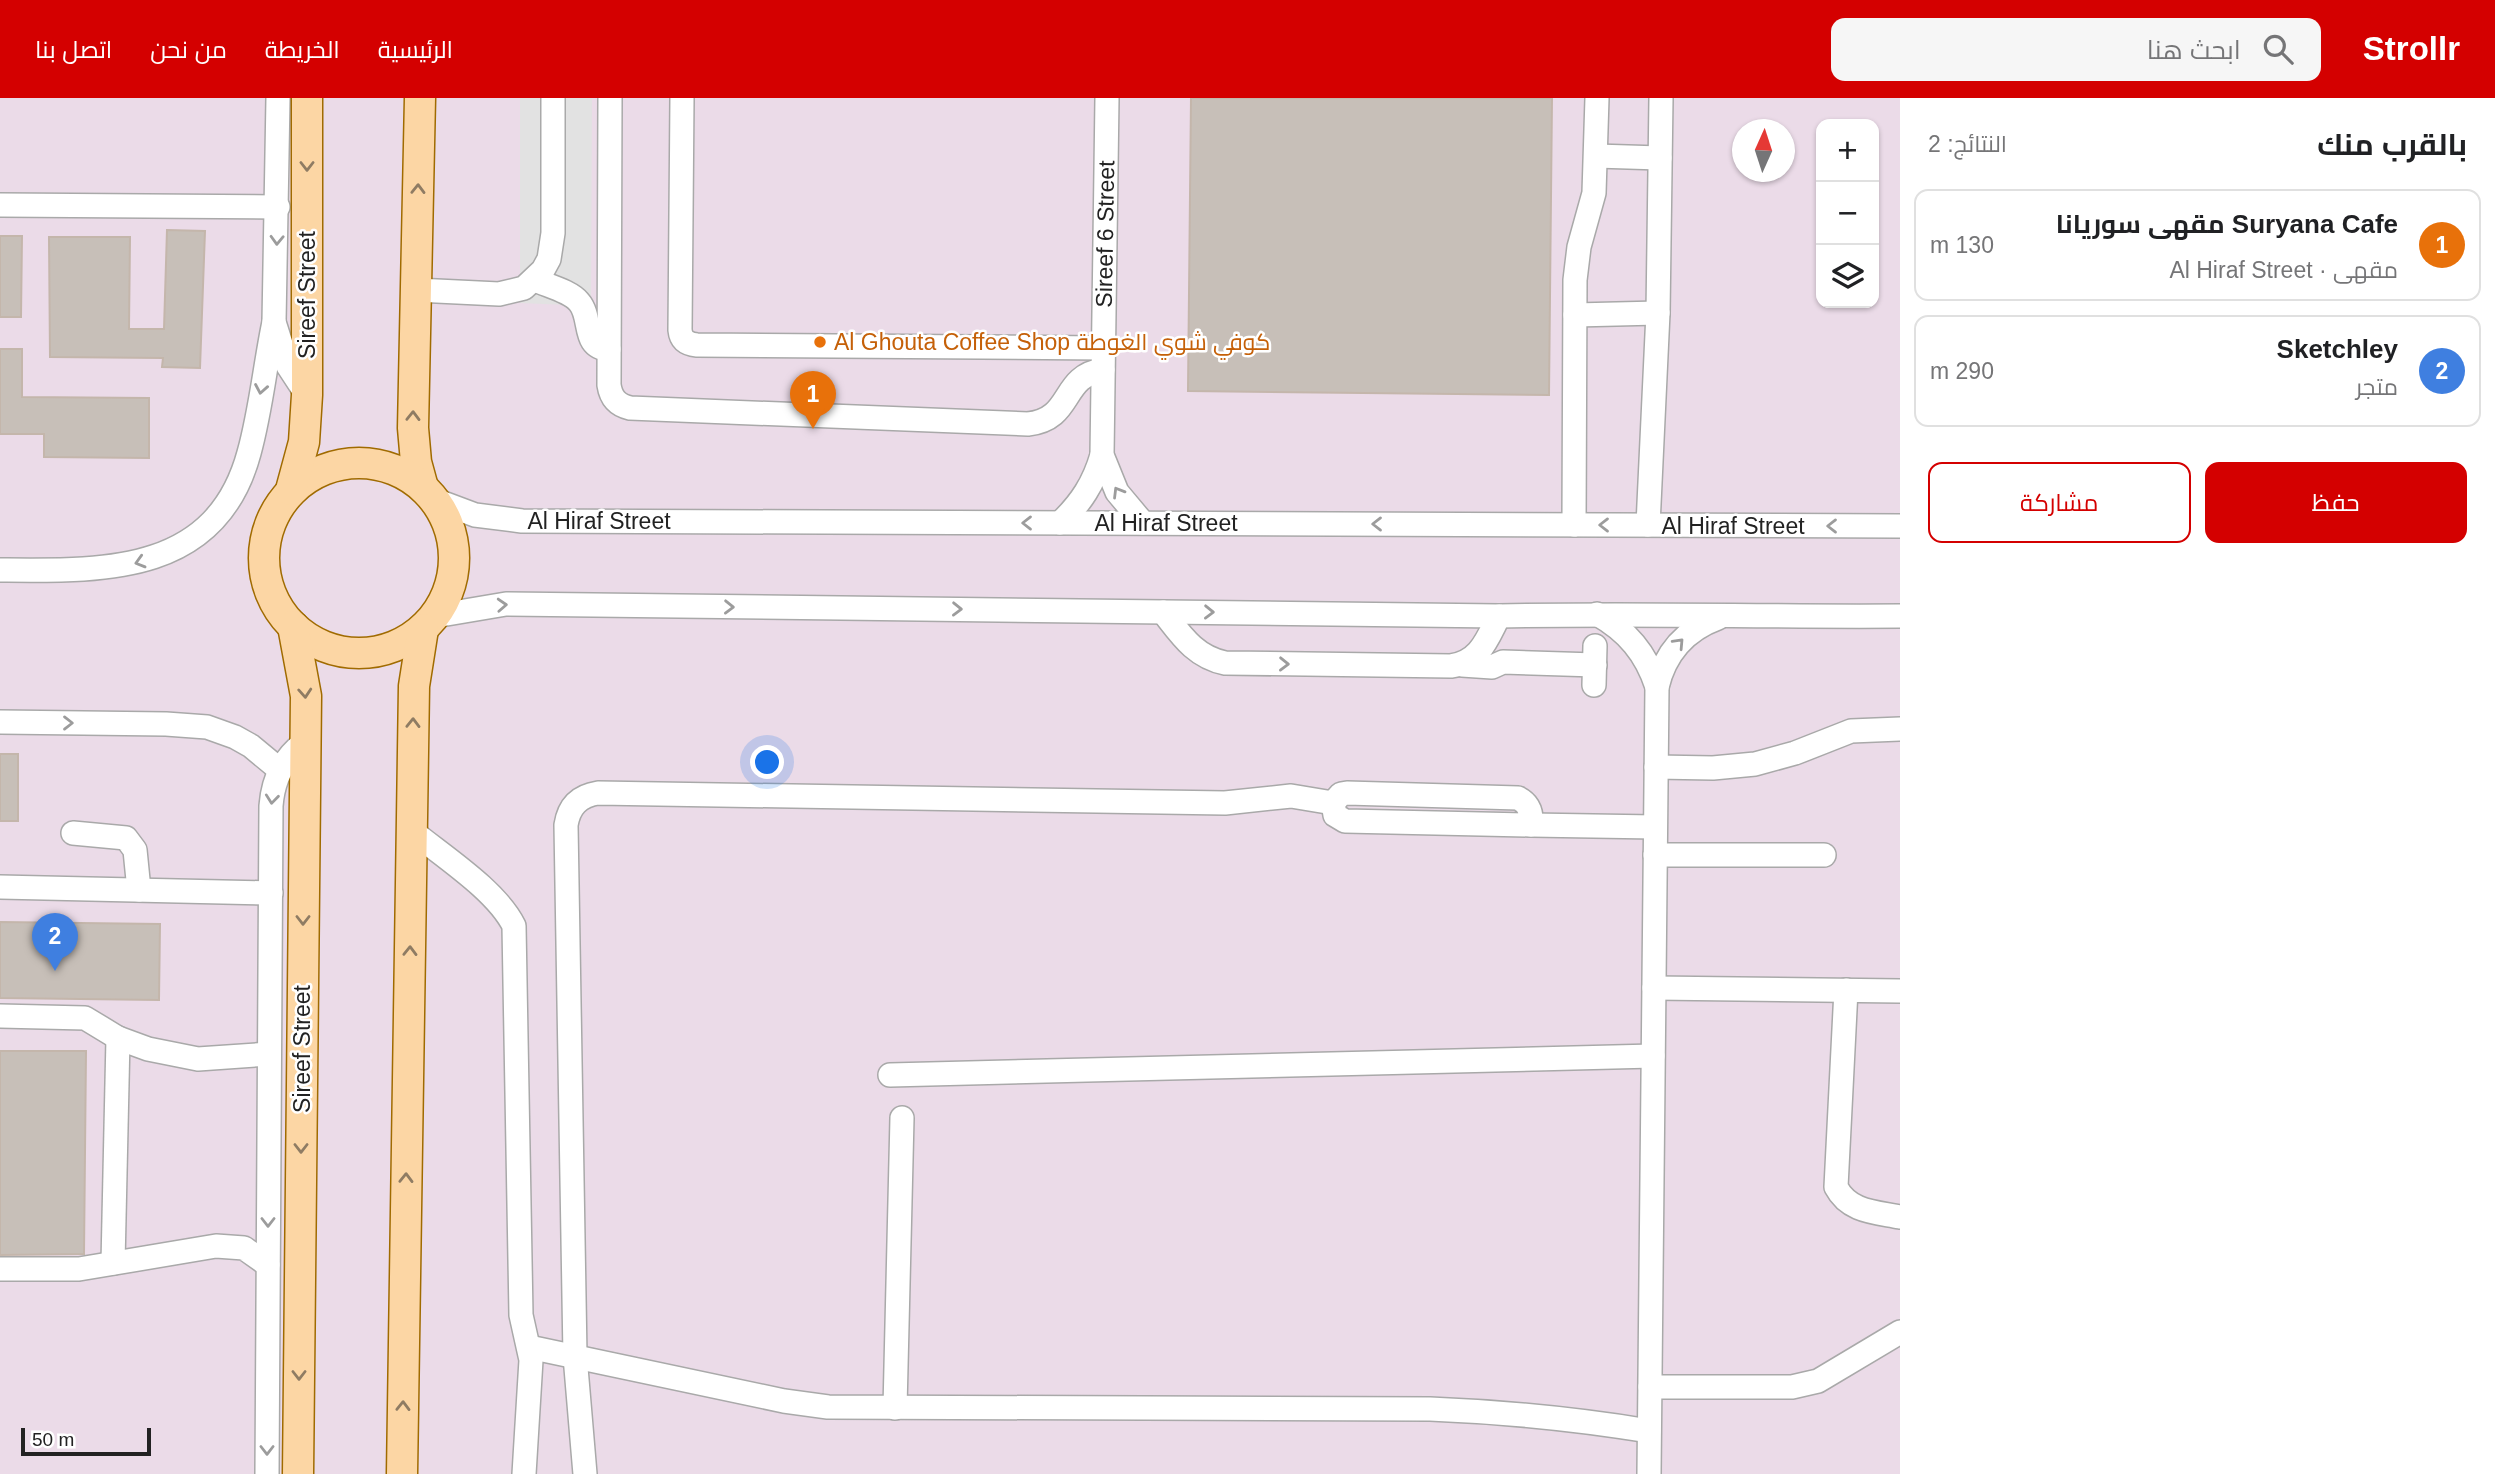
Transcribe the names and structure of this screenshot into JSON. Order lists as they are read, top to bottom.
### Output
{
  "streets": {
    "main road": ["Sireef Street"],
    "street": ["Sireef 6 Street", "Al Hiraf Street"]
  },
  "crossings": [
    ["Sireef 6 Street", "Al Hiraf Street"],
    ["Sireef Street", "Al Hiraf Street"]
  ],
  "places": ["Al Ghouta Coffee Shop كوفي شوي الغوطة"],
  "scale_bar": "50 m",
  "north": "top",
  "page": {
    "header": "Strollr",
    "search": "ابحث هنا",
    "nav": [
      "الرئيسية",
      "الخريطة",
      "من نحن",
      "اتصل بنا"
    ],
    "heading": ["بالقرب منك", "النتائج: 2"],
    "map_buttons": ["+", "−"],
    "list": [
      {
        "mark": "1",
        "name": "Suryana Cafe مقهى سوريانا",
        "note": "مقهى · Al Hiraf Street",
        "value": "130 m"
      },
      {
        "mark": "2",
        "name": "Sketchley",
        "note": "متجر",
        "value": "290 m"
      }
    ],
    "pins": ["1", "2"],
    "buttons": ["حفظ", "مشاركة"],
    "scale": "50 m"
  }
}
